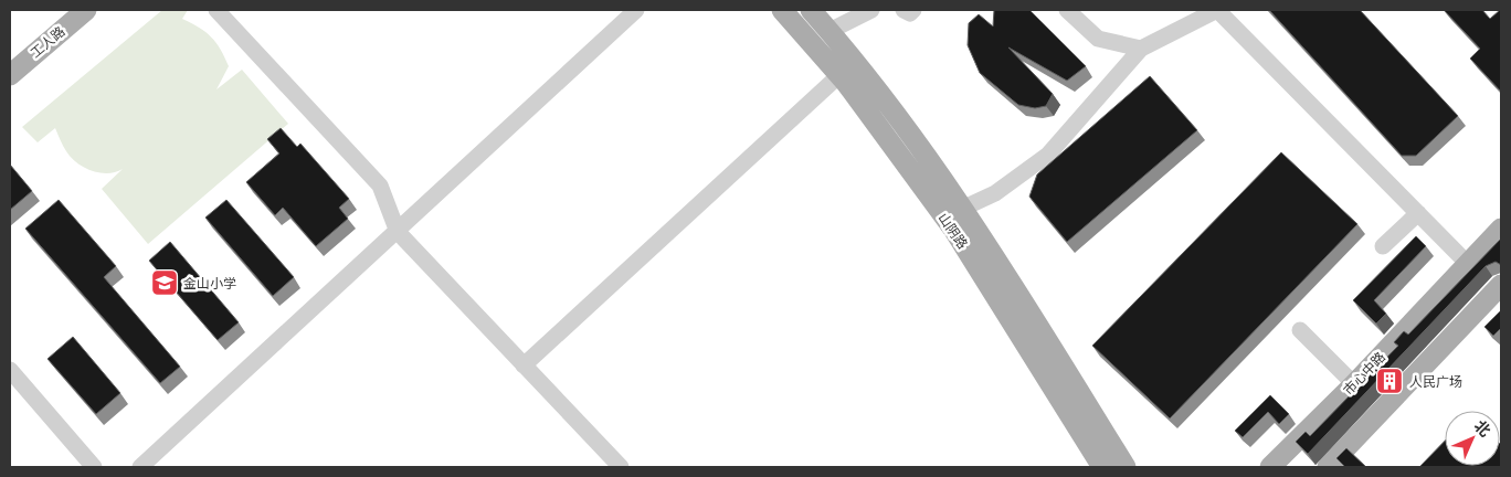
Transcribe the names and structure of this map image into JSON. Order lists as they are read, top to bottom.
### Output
{
  "streets": {
    "main road": ["工人路", "山阴路", "市心中路"]
  },
  "places": {
    "school or university": ["金山小学"],
    "building": ["人民广场"]
  },
  "north": "top right"
}
